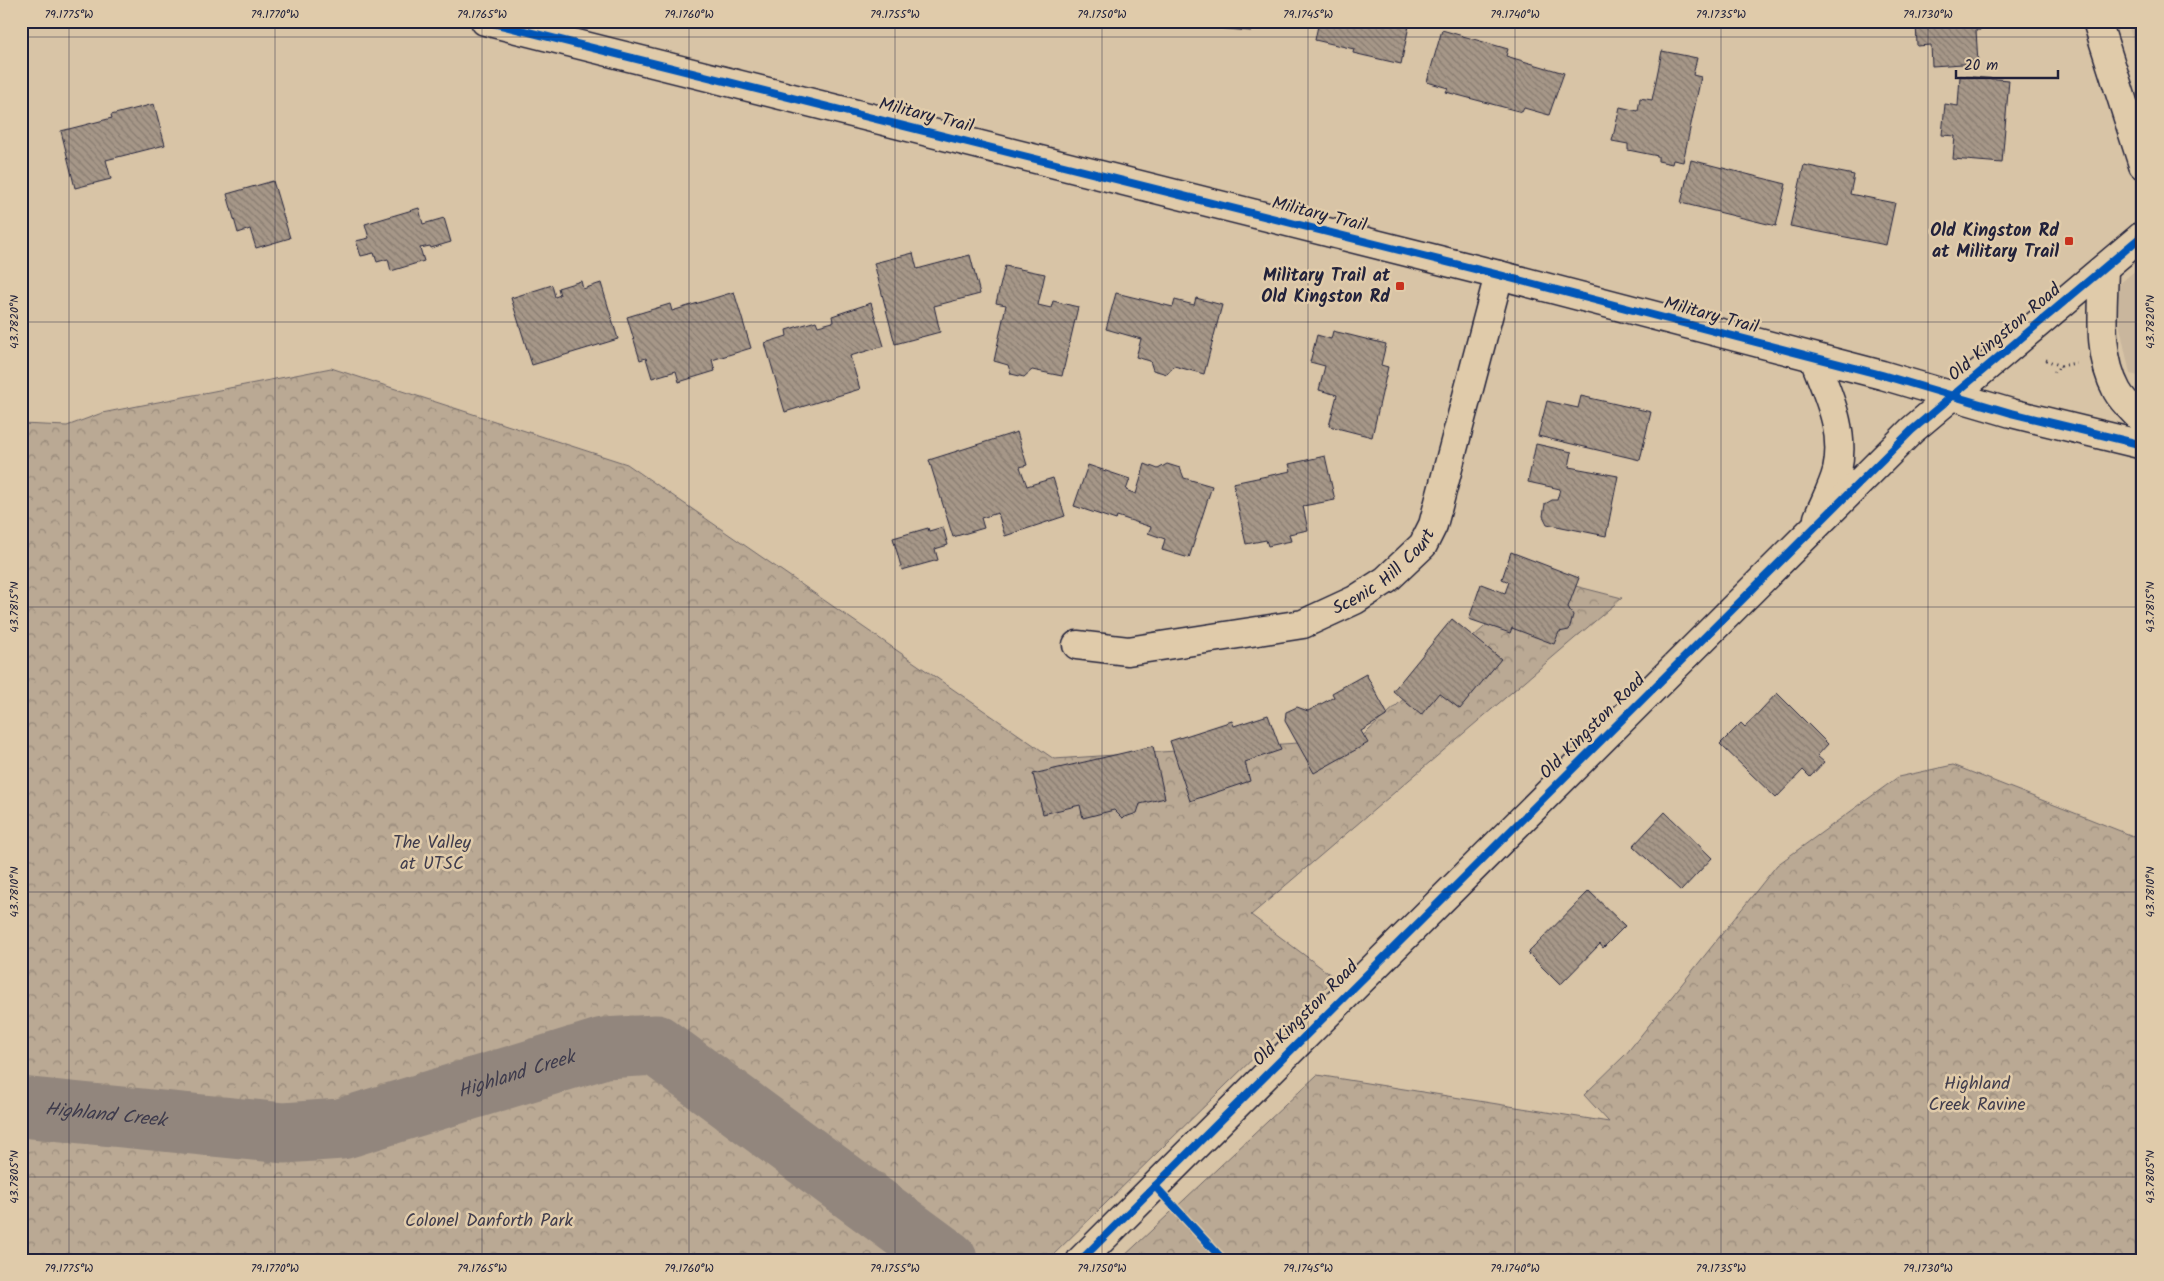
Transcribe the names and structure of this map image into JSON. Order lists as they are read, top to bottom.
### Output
{
  "streets": {
    "street": ["Military Trail", "Old Kingston Road", "Scenic Hill Court"]
  },
  "crossings": [
    ["Military Trail", "Old Kingston Road"],
    ["Military Trail", "Scenic Hill Court"]
  ],
  "water": ["Highland Creek"],
  "parks": ["The Valley at UTSC", "Highland Creek Ravine", "Colonel Danforth Park"],
  "places": {
    "transit": ["Old Kingston Rd at Military Trail", "Military Trail at Old Kingston Rd"]
  },
  "scale_bar": "20 m",
  "coordinates": [
    "79.1775°W",
    "79.1770°W",
    "79.1765°W",
    "79.1760°W",
    "79.1755°W",
    "79.1750°W",
    "79.1745°W",
    "79.1740°W",
    "79.1735°W",
    "79.1730°W",
    "43.7820°N",
    "43.7815°N",
    "43.7810°N",
    "43.7805°N"
  ]
}
